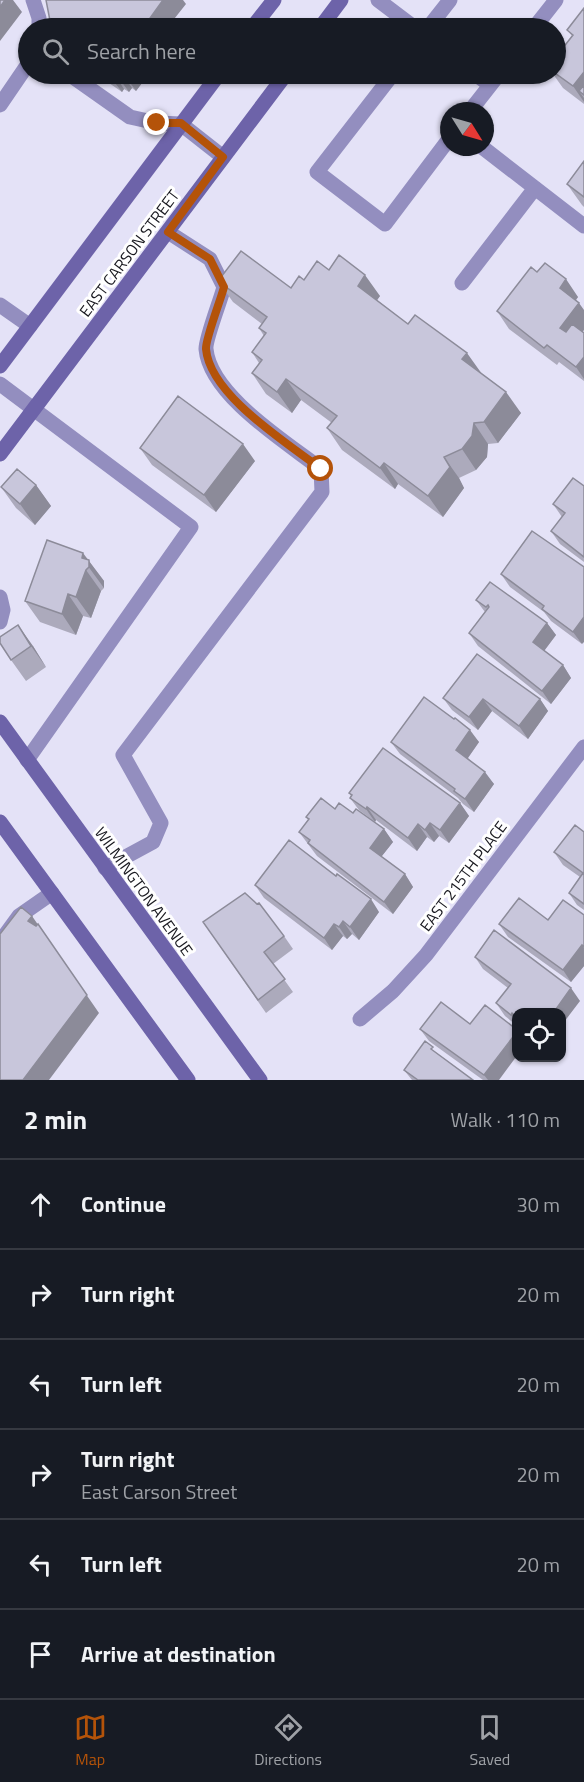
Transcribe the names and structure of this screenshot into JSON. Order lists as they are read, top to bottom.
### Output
{
  "streets": {
    "main road": ["EAST CARSON STREET", "WILMINGTON AVENUE"],
    "street": ["EAST 215TH PLACE"]
  },
  "north": "bottom right",
  "page": {
    "search": "Search here",
    "heading": ["2 min", "Walk · 110 m"],
    "list": [
      ["Continue", "30 m"],
      ["Turn right", "20 m"],
      ["Turn left", "20 m"],
      ["Turn right", "East Carson Street", "20 m"],
      ["Turn left", "20 m"],
      "Arrive at destination"
    ],
    "nav": ["Map", "Directions", "Saved"]
  }
}
